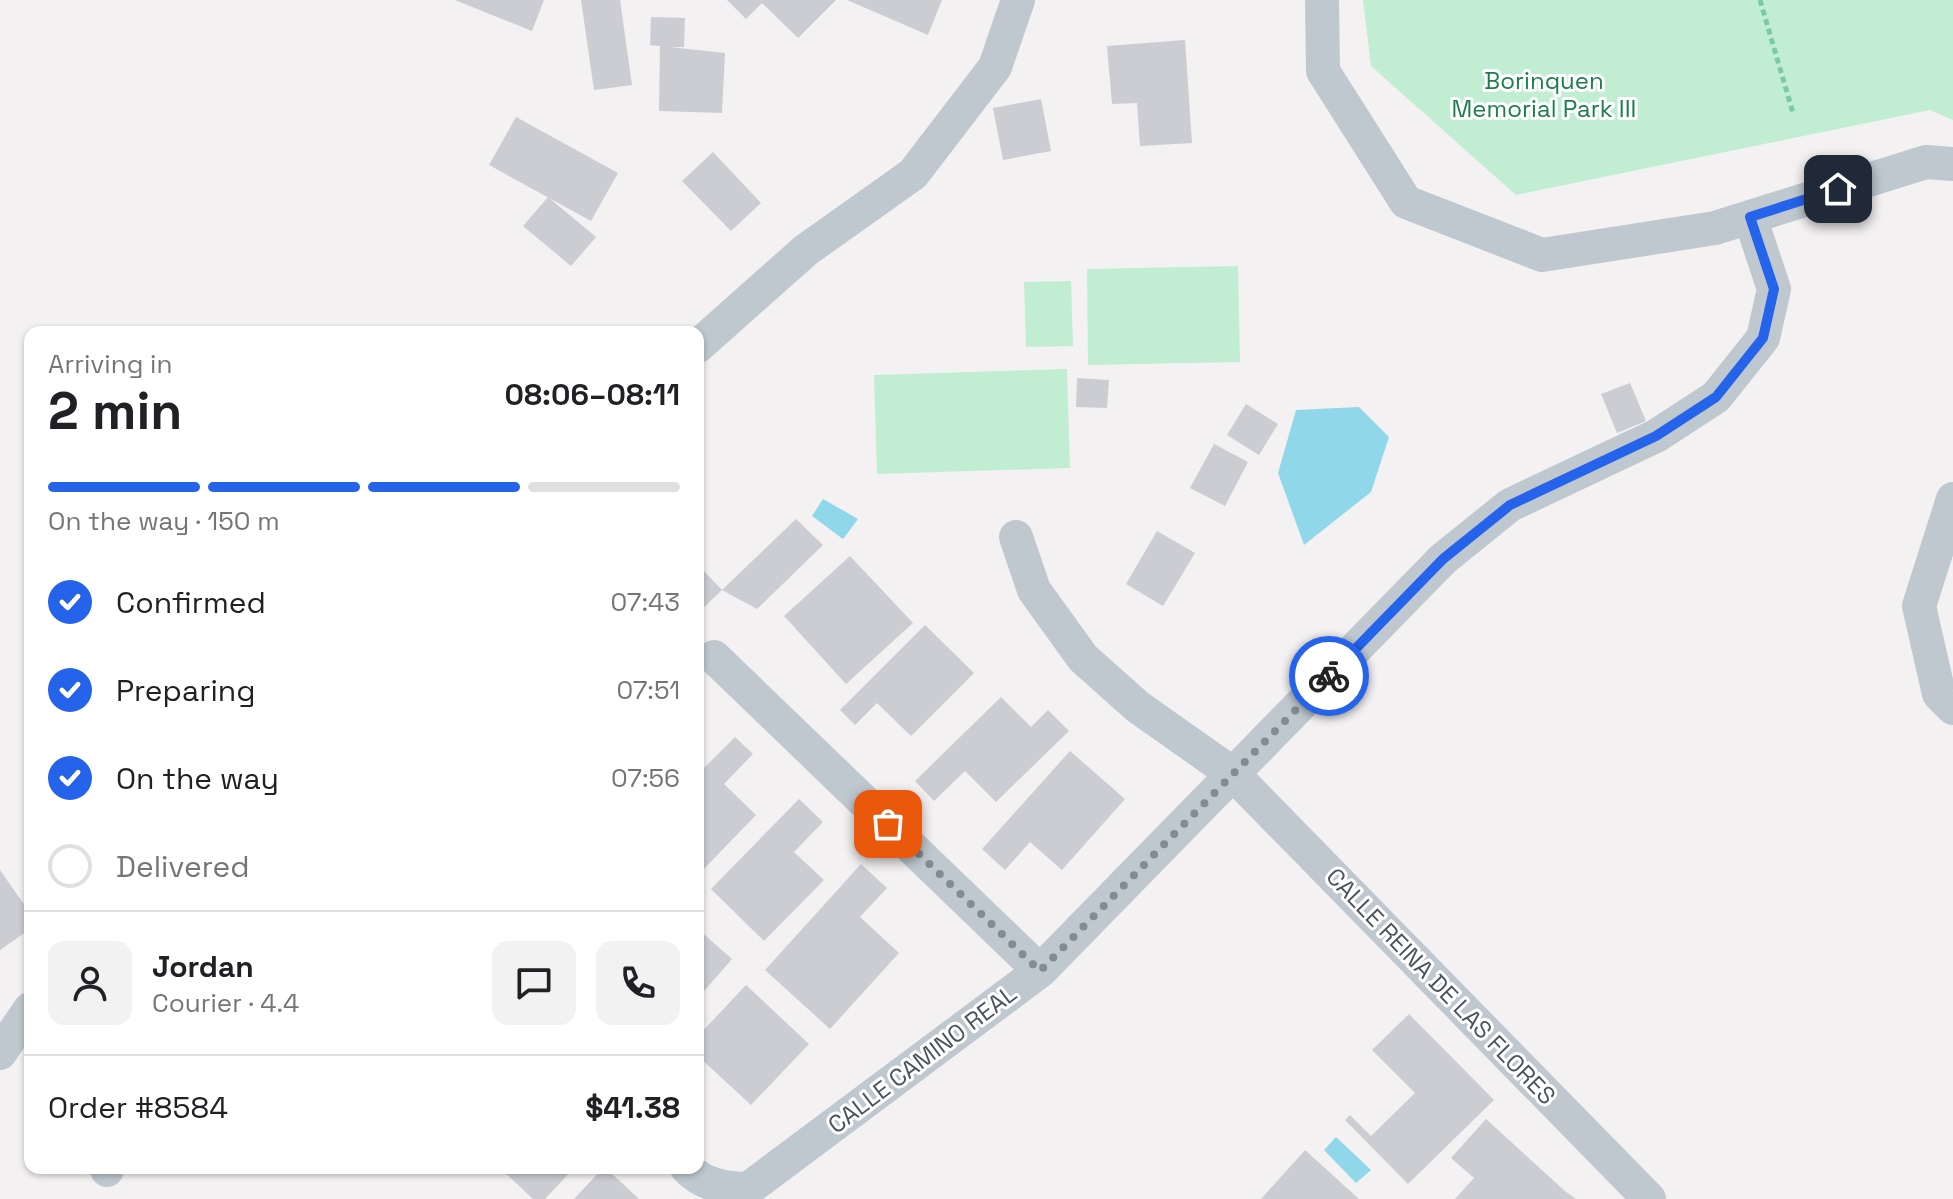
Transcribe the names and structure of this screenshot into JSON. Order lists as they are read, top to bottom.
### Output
{
  "streets": {
    "street": ["CALLE REINA DE LAS FLORES", "CALLE CAMINO REAL"]
  },
  "crossings": [
    ["CALLE REINA DE LAS FLORES", "CALLE CAMINO REAL"]
  ],
  "parks": ["Borinquen Memorial Park III"],
  "page": {
    "heading": ["2 min", "Arriving in", "08:06–08:11"],
    "panel": [
      "Jordan",
      "Courier · 4.4",
      "Order #8584",
      "$41.38"
    ],
    "bar": "On the way · 150 m",
    "list": [
      ["Confirmed", "07:43"],
      ["Preparing", "07:51"],
      ["On the way", "07:56"],
      "Delivered"
    ]
  }
}
